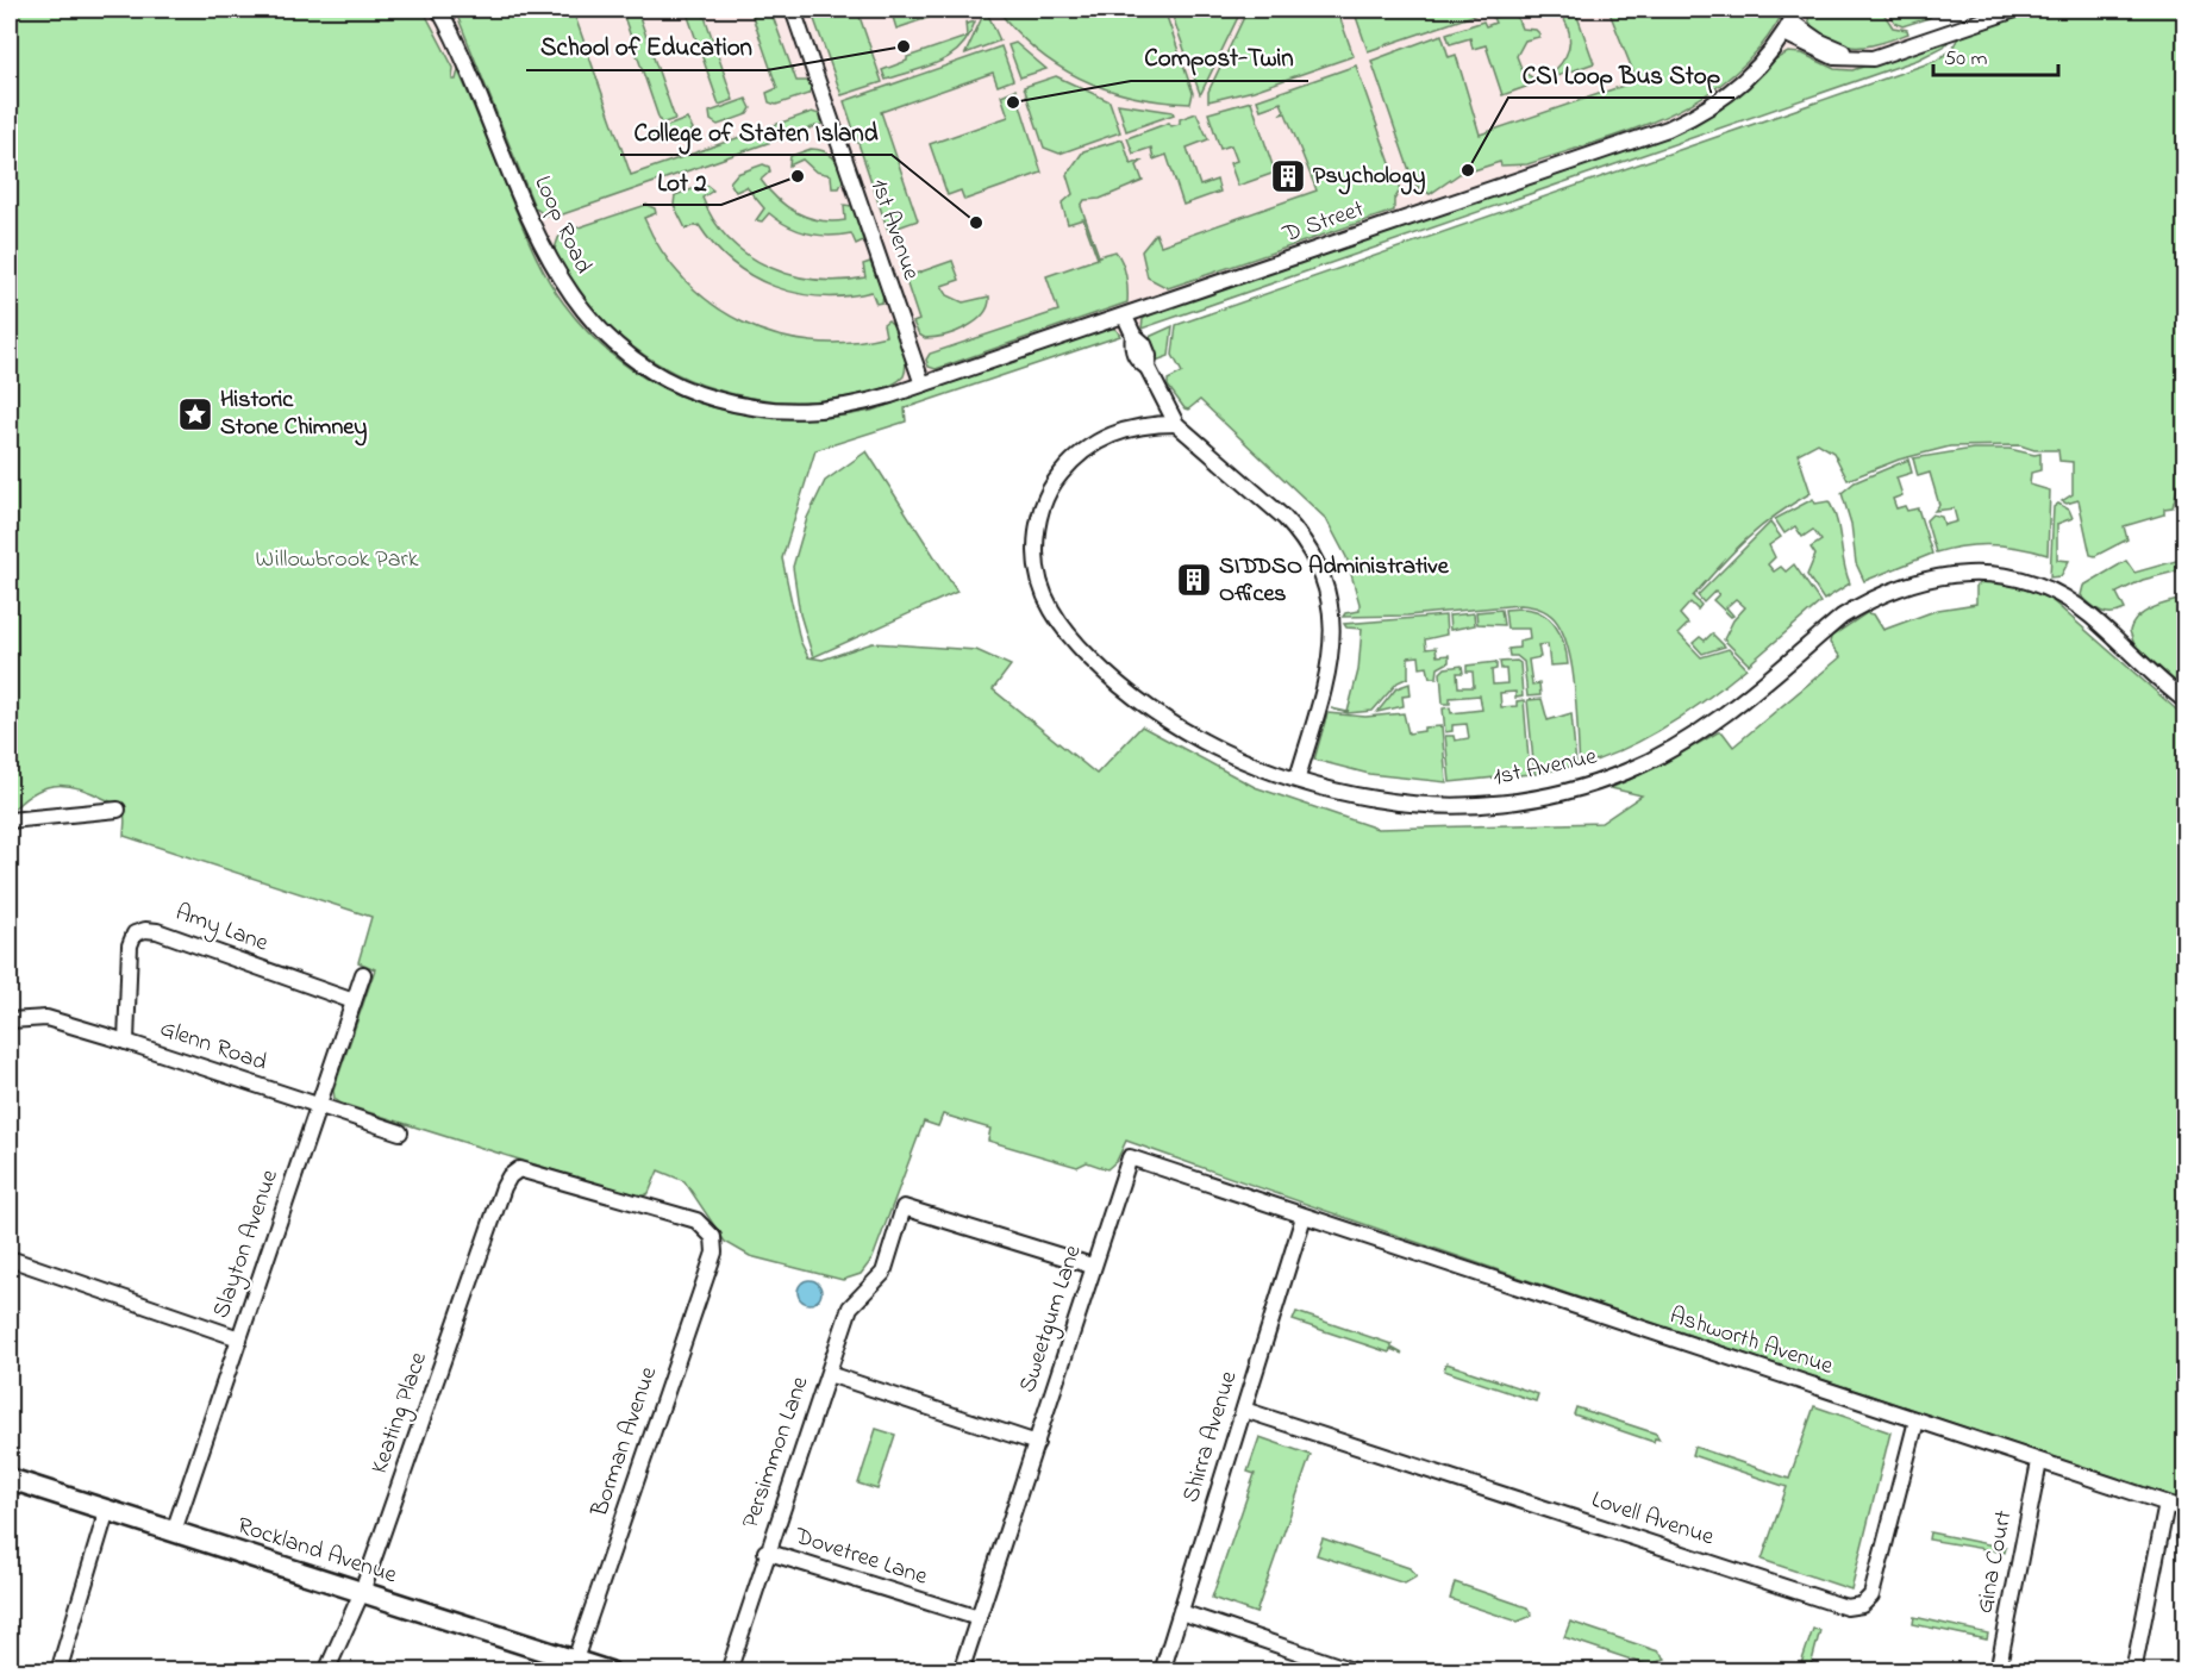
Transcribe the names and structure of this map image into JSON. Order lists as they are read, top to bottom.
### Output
{
  "streets": {
    "street": [
      "D Street",
      "Loop Road",
      "1st Avenue",
      "Amy Lane",
      "Glenn Road",
      "Slayton Avenue",
      "Sweetgum Lane",
      "Ashworth Avenue",
      "Keating Place",
      "Shirra Avenue",
      "Borman Avenue",
      "Persimmon Lane",
      "Lovell Avenue",
      "Rockland Avenue",
      "Dovetree Lane",
      "Gina Court"
    ]
  },
  "crossings": [
    ["D Street", "Loop Road"],
    ["D Street", "1st Avenue"],
    ["Loop Road", "1st Avenue"],
    ["Amy Lane", "Glenn Road"],
    ["Amy Lane", "Slayton Avenue"],
    ["Glenn Road", "Slayton Avenue"],
    ["Slayton Avenue", "Rockland Avenue"],
    ["Sweetgum Lane", "Ashworth Avenue"],
    ["Sweetgum Lane", "Shirra Avenue"],
    ["Sweetgum Lane", "Persimmon Lane"],
    ["Sweetgum Lane", "Dovetree Lane"],
    ["Ashworth Avenue", "Shirra Avenue"],
    ["Ashworth Avenue", "Lovell Avenue"],
    ["Ashworth Avenue", "Gina Court"],
    ["Keating Place", "Borman Avenue"],
    ["Keating Place", "Rockland Avenue"],
    ["Shirra Avenue", "Lovell Avenue"],
    ["Borman Avenue", "Rockland Avenue"],
    ["Persimmon Lane", "Dovetree Lane"]
  ],
  "parks": ["Willowbrook Park"],
  "places": {
    "other": [
      "School of Education",
      "Compost-Twin",
      "CSI Loop Bus Stop",
      "Lot 2",
      "College of Staten Island"
    ],
    "building": ["Psychology", "SIDDSO Administrative Offices"],
    "place": ["Historic Stone Chimney"]
  },
  "scale_bar": "50 m"
}
